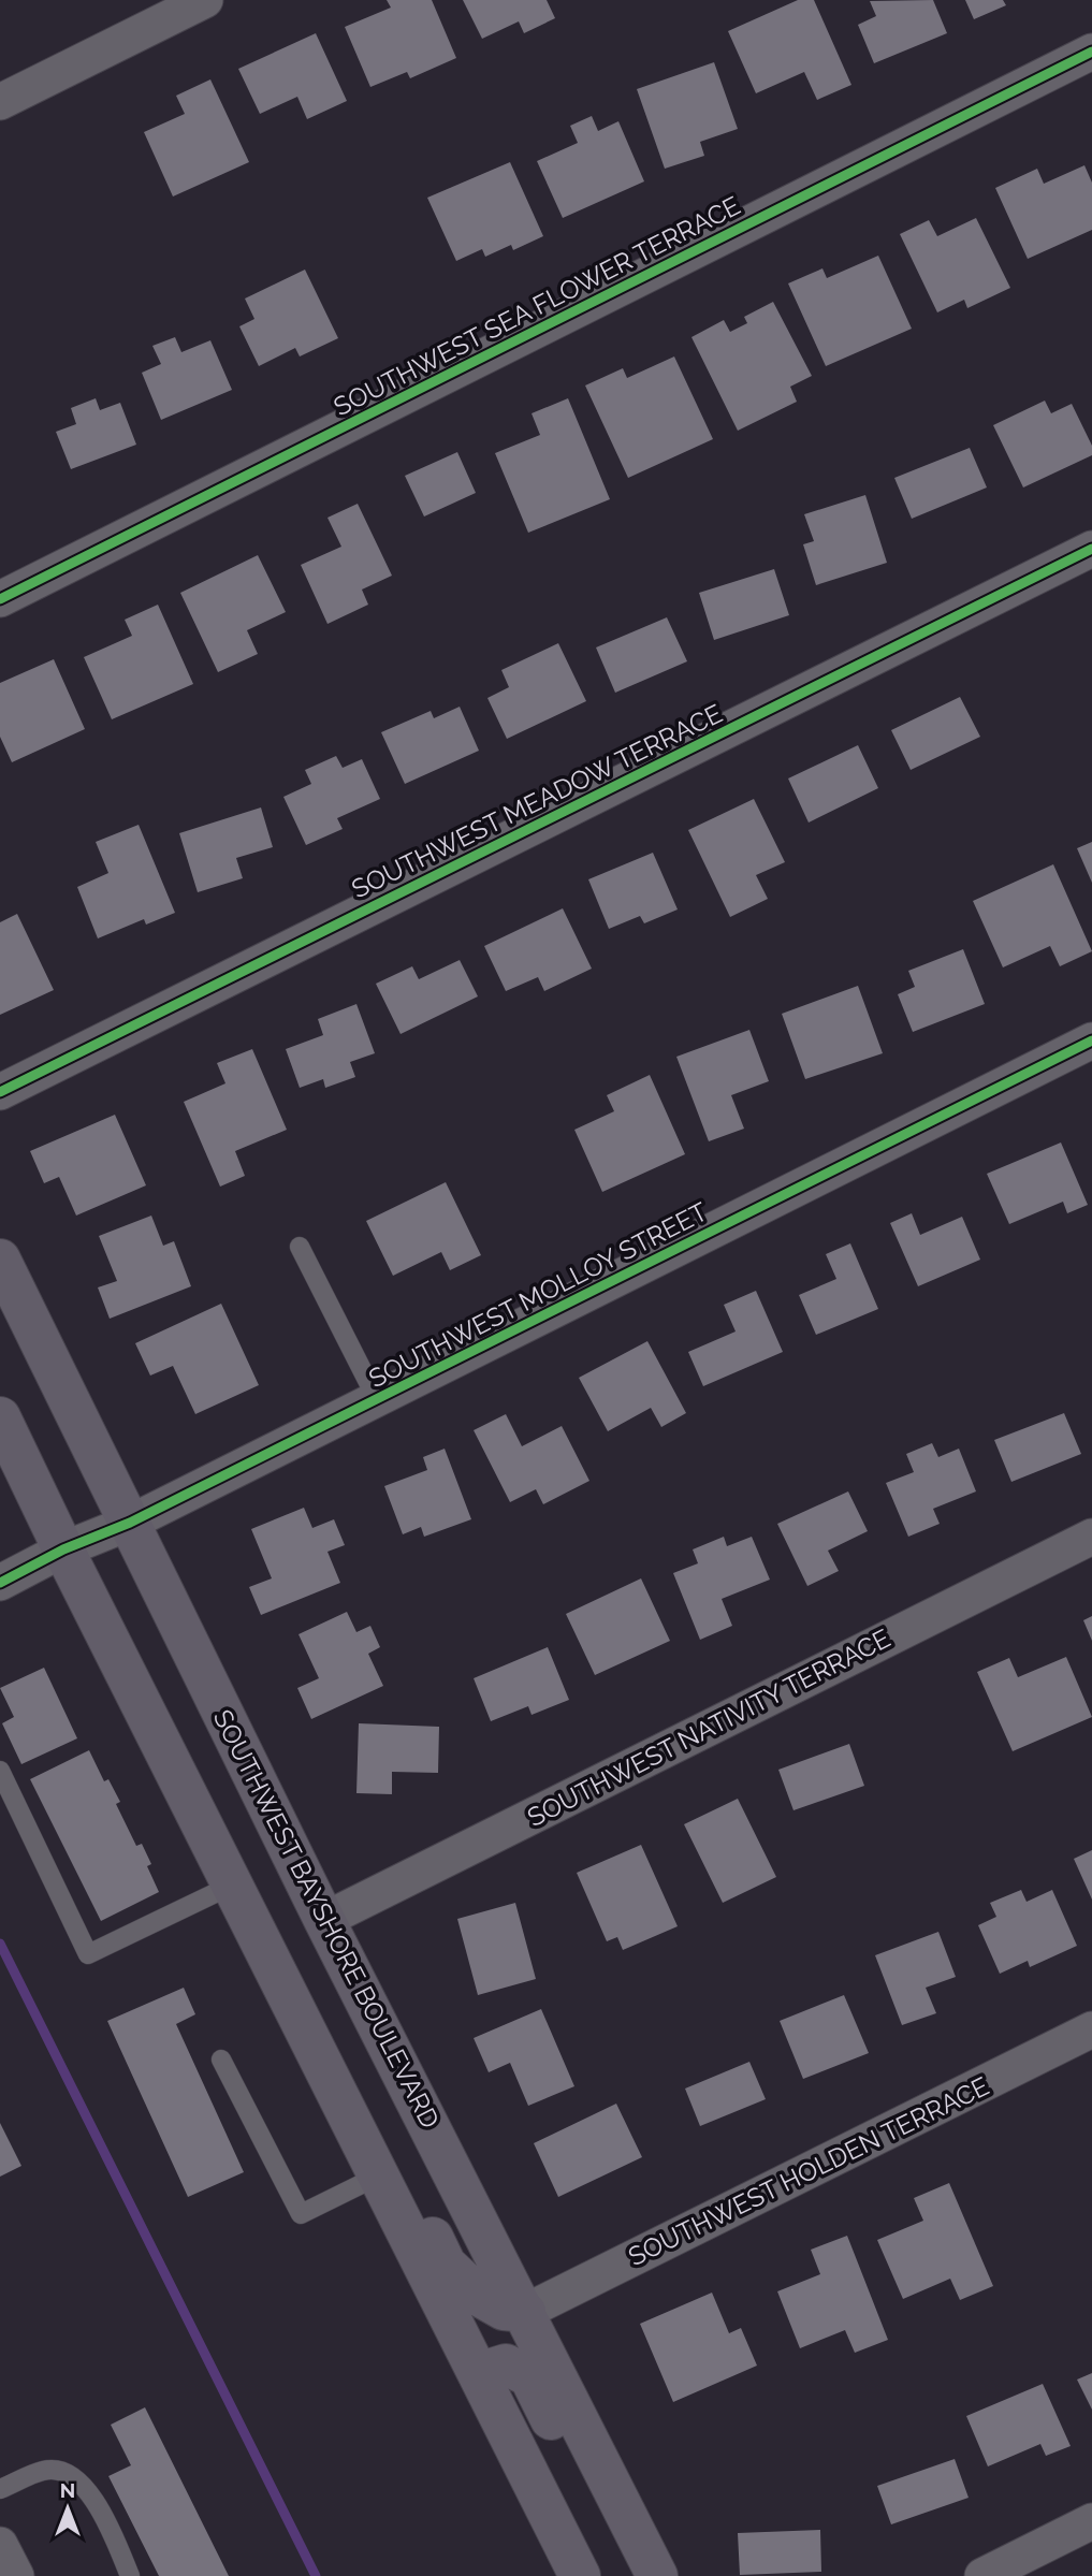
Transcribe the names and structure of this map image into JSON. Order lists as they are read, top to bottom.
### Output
{
  "streets": {
    "main road": ["SOUTHWEST BAYSHORE BOULEVARD"],
    "street": [
      "SOUTHWEST SEA FLOWER TERRACE",
      "SOUTHWEST MEADOW TERRACE",
      "SOUTHWEST MOLLOY STREET",
      "SOUTHWEST NATIVITY TERRACE",
      "SOUTHWEST HOLDEN TERRACE"
    ]
  },
  "crossings": [
    ["SOUTHWEST MOLLOY STREET", "SOUTHWEST BAYSHORE BOULEVARD"],
    ["SOUTHWEST NATIVITY TERRACE", "SOUTHWEST BAYSHORE BOULEVARD"],
    ["SOUTHWEST BAYSHORE BOULEVARD", "SOUTHWEST HOLDEN TERRACE"]
  ],
  "north": "top"
}
